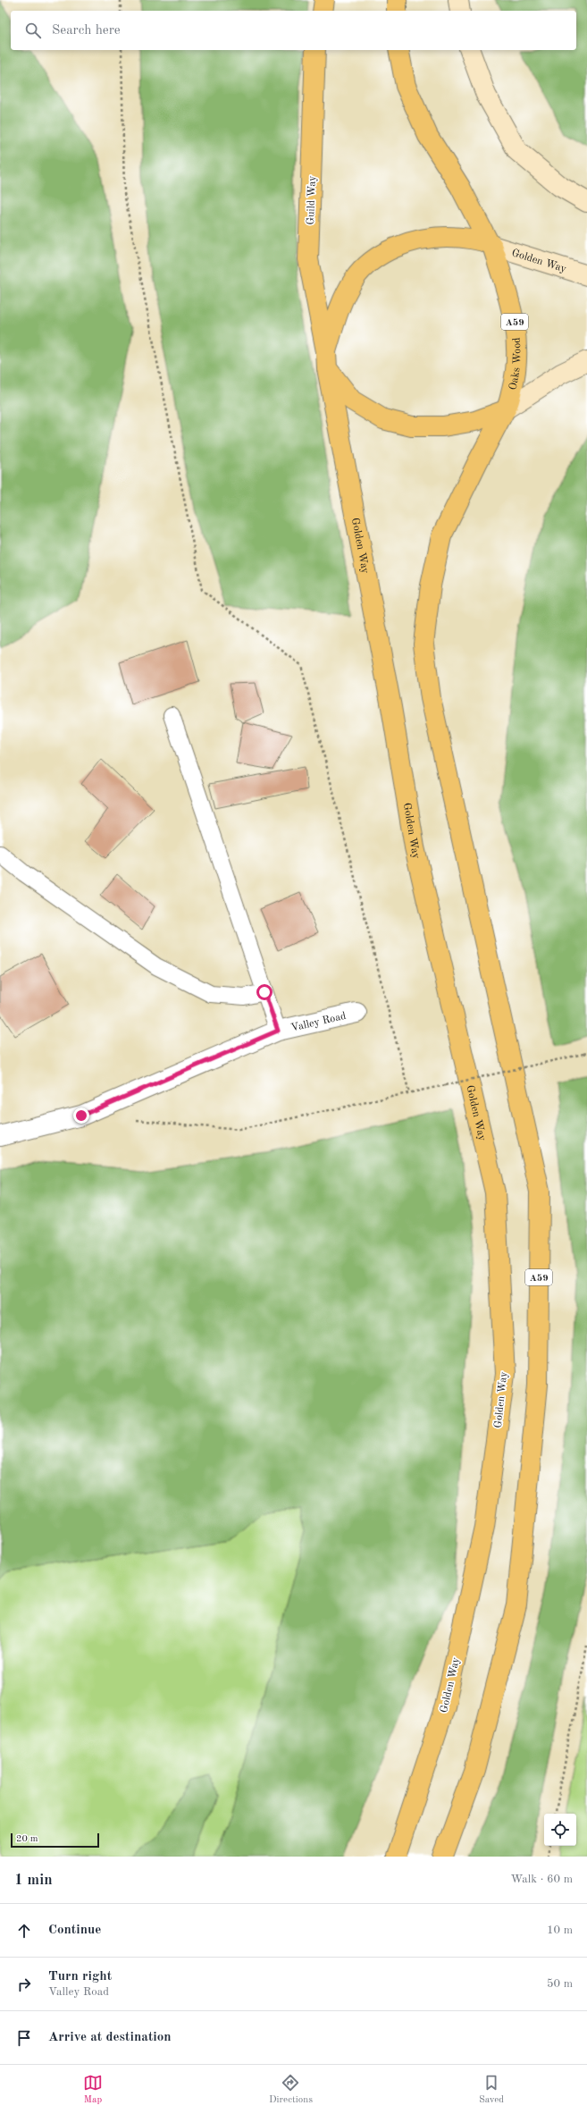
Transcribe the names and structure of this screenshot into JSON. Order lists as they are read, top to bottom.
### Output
{
  "streets": {
    "highway": [
      "Guild Way",
      "Golden Way",
      "A59",
      "Oaks Wood"
    ],
    "street": ["Valley Road"]
  },
  "crossings": [
    ["Guild Way", "Golden Way"],
    ["Golden Way", "A59"],
    ["Golden Way", "Oaks Wood"],
    ["A59", "Oaks Wood"]
  ],
  "scale_bar": "20 m",
  "page": {
    "search": "Search here",
    "scale": "20 m",
    "heading": ["1 min", "Walk · 60 m"],
    "list": [
      ["Continue", "10 m"],
      ["Turn right", "Valley Road", "50 m"],
      "Arrive at destination"
    ],
    "nav": ["Map", "Directions", "Saved"]
  }
}
